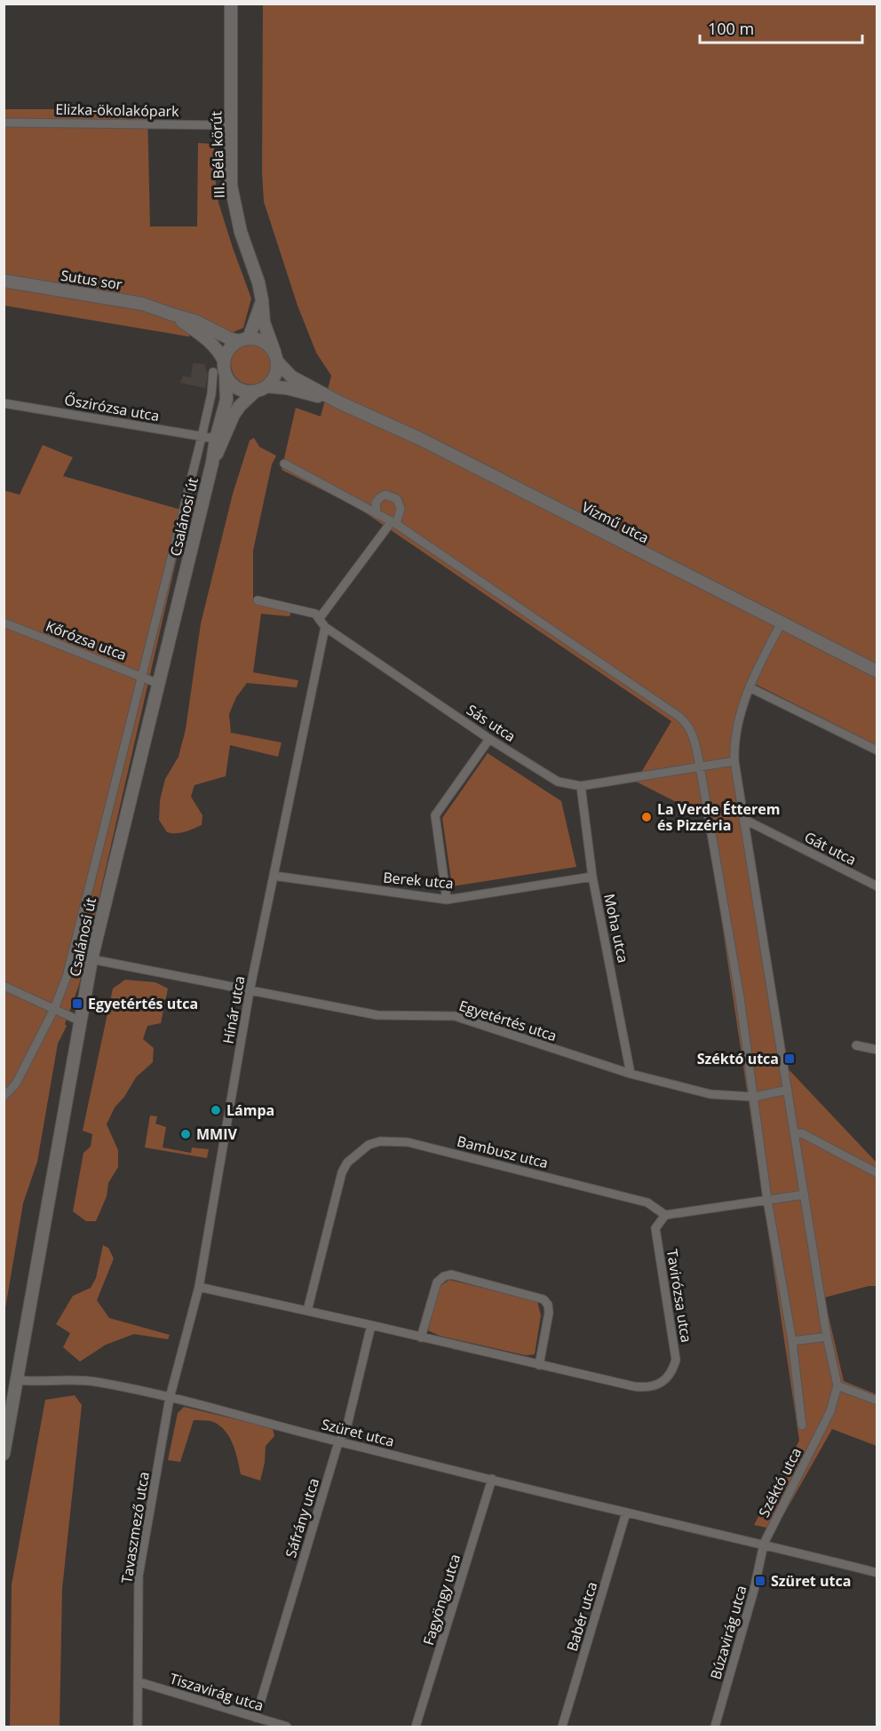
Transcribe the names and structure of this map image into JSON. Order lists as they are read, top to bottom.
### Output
{
  "streets": {
    "street": [
      "Elizka-ökolakópark",
      "III. Béla körút",
      "Sutus sor",
      "Őszirózsa utca",
      "Csalánosi út",
      "Vízmű utca",
      "Kőrózsa utca",
      "Sás utca",
      "Gát utca",
      "Berek utca",
      "Moha utca",
      "Hínár utca",
      "Egyetértés utca",
      "Bambusz utca",
      "Tavirózsa utca",
      "Szüret utca",
      "Széktó utca",
      "Sáfrány utca",
      "Tavaszmező utca",
      "Fagyöngy utca",
      "Babér utca",
      "Búzavirág utca",
      "Tiszavirág utca"
    ]
  },
  "crossings": [
    ["Elizka-ökolakópark", "III. Béla körút"],
    ["III. Béla körút", "Csalánosi út"],
    ["Őszirózsa utca", "Csalánosi út"],
    ["Csalánosi út", "Kőrózsa utca"],
    ["Csalánosi út", "Egyetértés utca"],
    ["Csalánosi út", "Szüret utca"],
    ["Vízmű utca", "Széktó utca"],
    ["Sás utca", "Moha utca"],
    ["Sás utca", "Hínár utca"],
    ["Sás utca", "Széktó utca"],
    ["Gát utca", "Széktó utca"],
    ["Berek utca", "Moha utca"],
    ["Berek utca", "Hínár utca"],
    ["Moha utca", "Egyetértés utca"],
    ["Hínár utca", "Egyetértés utca"],
    ["Hínár utca", "Tavirózsa utca"],
    ["Hínár utca", "Szüret utca"],
    ["Hínár utca", "Tavaszmező utca"],
    ["Egyetértés utca", "Széktó utca"],
    ["Bambusz utca", "Tavirózsa utca"],
    ["Tavirózsa utca", "Sáfrány utca"],
    ["Szüret utca", "Széktó utca"],
    ["Szüret utca", "Sáfrány utca"],
    ["Szüret utca", "Tavaszmező utca"],
    ["Szüret utca", "Fagyöngy utca"],
    ["Szüret utca", "Babér utca"],
    ["Szüret utca", "Búzavirág utca"],
    ["Széktó utca", "Búzavirág utca"],
    ["Sáfrány utca", "Tiszavirág utca"],
    ["Tavaszmező utca", "Tiszavirág utca"]
  ],
  "places": {
    "other": ["La Verde Étterem és Pizzéria", "Lámpa", "MMIV"],
    "transit": ["Egyetértés utca", "Széktó utca", "Szüret utca"]
  },
  "scale_bar": "100 m"
}
